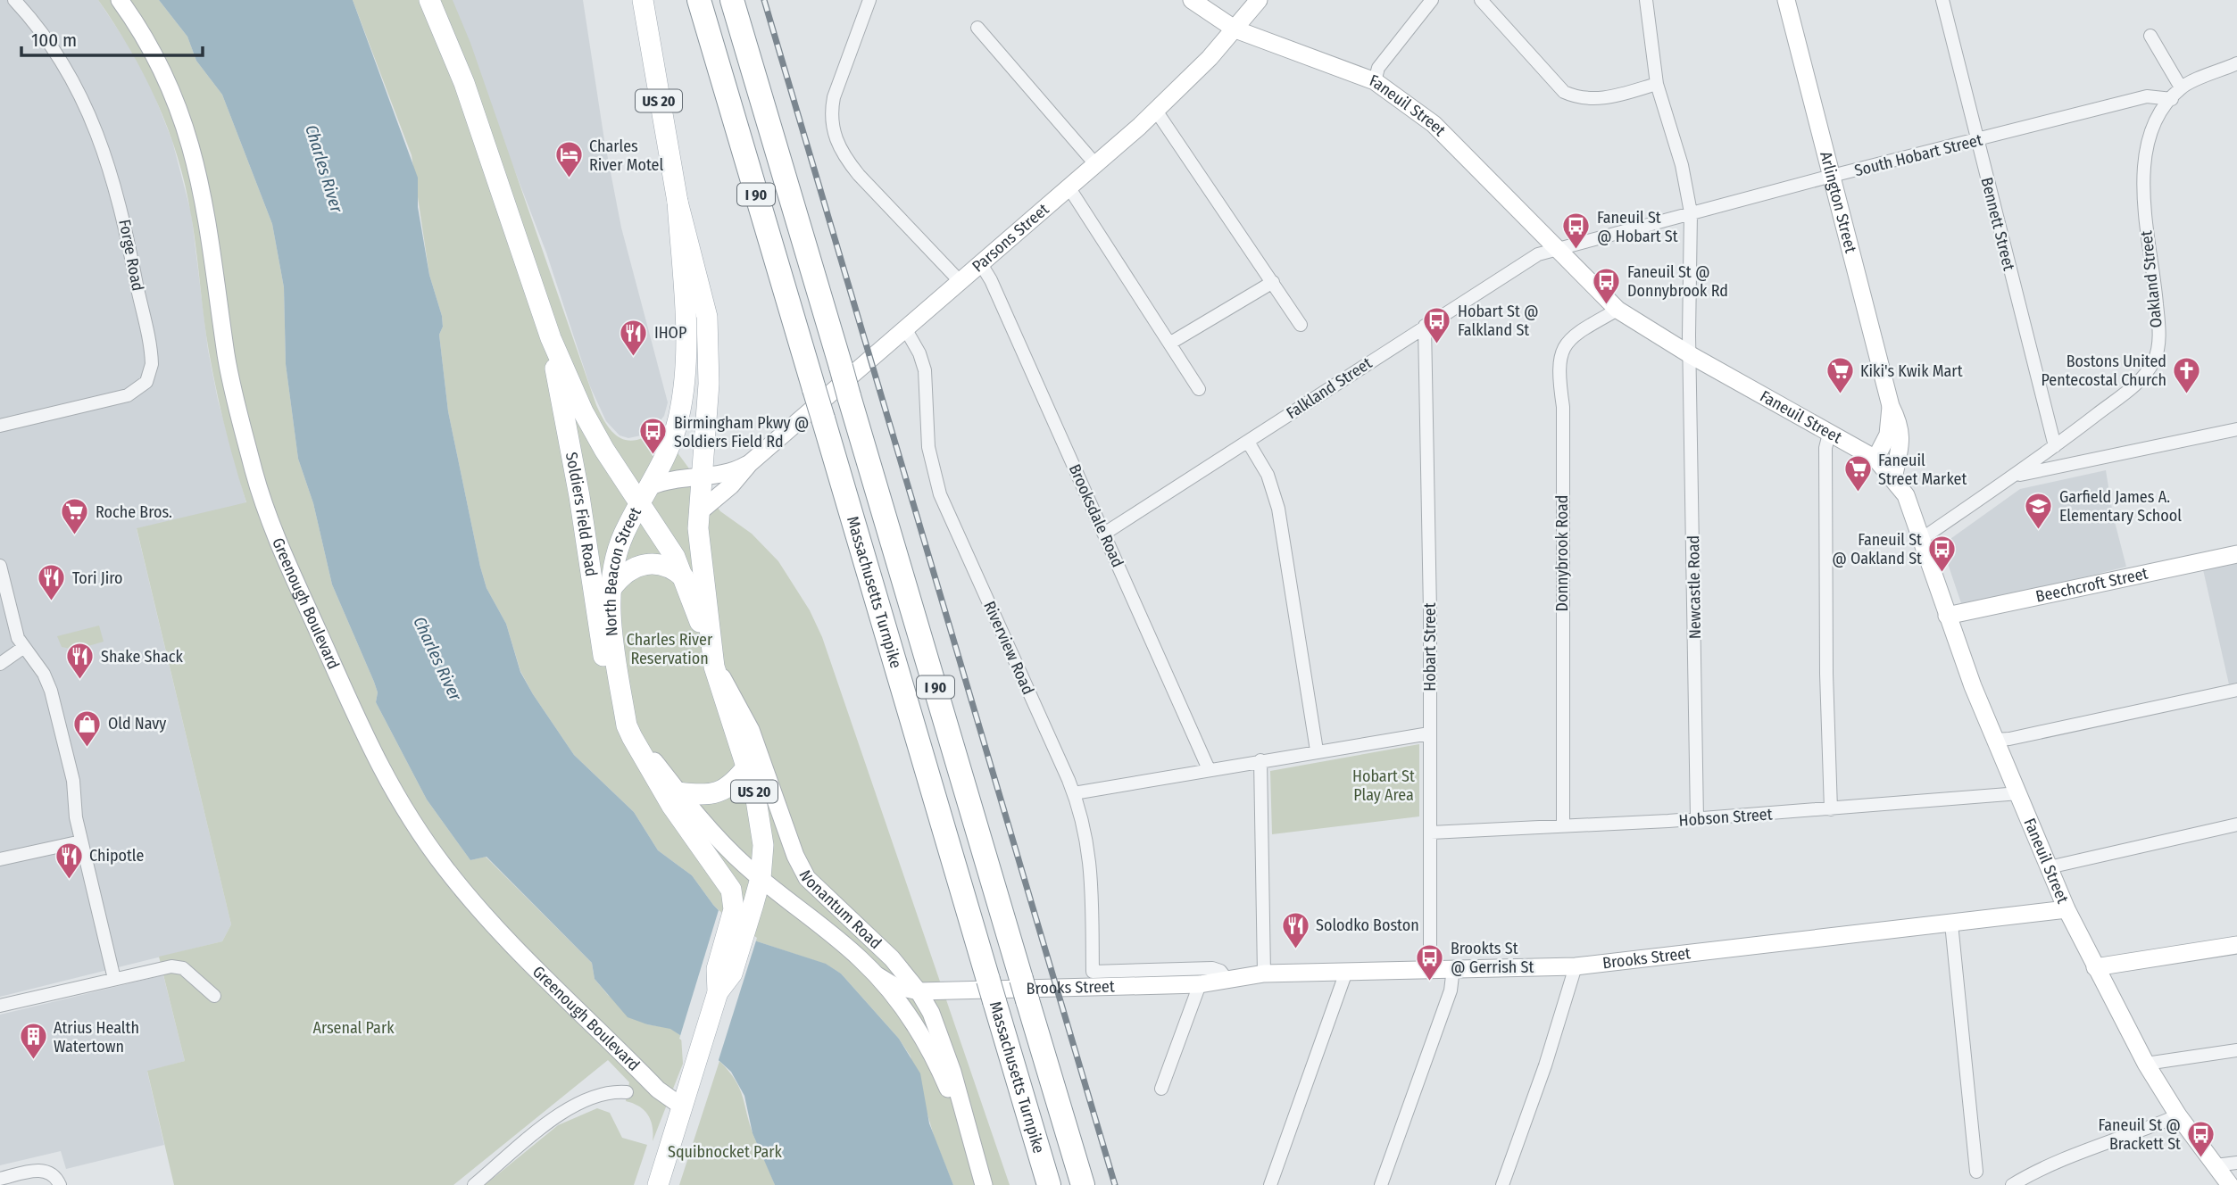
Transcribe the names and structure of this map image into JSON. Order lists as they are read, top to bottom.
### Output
{
  "streets": {
    "highway": ["I 90", "Massachusetts Turnpike"],
    "main road": ["US 20", "Soldiers Field Road", "North Beacon Street"],
    "street": [
      "Faneuil Street",
      "South Hobart Street",
      "Arlington Street",
      "Bennett Street",
      "Parsons Street",
      "Forge Road",
      "Oakland Street",
      "Falkland Street",
      "Brooksdale Road",
      "Donnybrook Road",
      "Beechcroft Street",
      "Newcastle Road",
      "Greenough Boulevard",
      "Hobart Street",
      "Riverview Road",
      "Hobson Street",
      "Nonantum Road",
      "Brooks Street"
    ]
  },
  "crossings": [
    ["Faneuil Street", "South Hobart Street"],
    ["Faneuil Street", "Arlington Street"],
    ["Faneuil Street", "Parsons Street"],
    ["Faneuil Street", "Oakland Street"],
    ["Faneuil Street", "Falkland Street"],
    ["Faneuil Street", "Donnybrook Road"],
    ["Faneuil Street", "Beechcroft Street"],
    ["Faneuil Street", "Newcastle Road"],
    ["Faneuil Street", "Hobson Street"],
    ["Faneuil Street", "Brooks Street"],
    ["South Hobart Street", "Arlington Street"],
    ["South Hobart Street", "Bennett Street"],
    ["South Hobart Street", "Oakland Street"],
    ["South Hobart Street", "Falkland Street"],
    ["South Hobart Street", "Newcastle Road"],
    ["Bennett Street", "Oakland Street"],
    ["Parsons Street", "Soldiers Field Road"],
    ["Parsons Street", "Brooksdale Road"],
    ["Parsons Street", "North Beacon Street"],
    ["Parsons Street", "Riverview Road"],
    ["Falkland Street", "Brooksdale Road"],
    ["Falkland Street", "Hobart Street"],
    ["Soldiers Field Road", "North Beacon Street"],
    ["Soldiers Field Road", "Nonantum Road"],
    ["Donnybrook Road", "Hobson Street"],
    ["North Beacon Street", "Greenough Boulevard"],
    ["North Beacon Street", "Nonantum Road"],
    ["Newcastle Road", "Hobson Street"],
    ["Hobart Street", "Hobson Street"],
    ["Hobart Street", "Brooks Street"],
    ["Riverview Road", "Brooks Street"],
    ["Nonantum Road", "Brooks Street"]
  ],
  "water": ["Charles River"],
  "parks": [
    "Charles River Reservation",
    "Hobart St Play Area",
    "Arsenal Park",
    "Squibnocket Park"
  ],
  "places": {
    "hotel": ["Charles River Motel"],
    "bus stop": [
      "Faneuil St @ Hobart St",
      "Faneuil St @ Donnybrook Rd",
      "Hobart St @ Falkland St",
      "Birmingham Pkwy @ Soldiers Field Rd",
      "Faneuil St @ Oakland St",
      "Brookts St @ Gerrish St",
      "Faneuil St @ Brackett St"
    ],
    "restaurant": [
      "IHOP",
      "Tori Jiro",
      "Shake Shack",
      "Chipotle",
      "Solodko Boston"
    ],
    "church": ["Bostons United Pentecostal Church"],
    "supermarket": ["Kiki's Kwik Mart", "Faneuil Street Market", "Roche Bros."],
    "school or university": ["Garfield James A. Elementary School"],
    "shop": ["Old Navy"],
    "building": ["Atrius Health Watertown"]
  },
  "scale_bar": "100 m"
}
